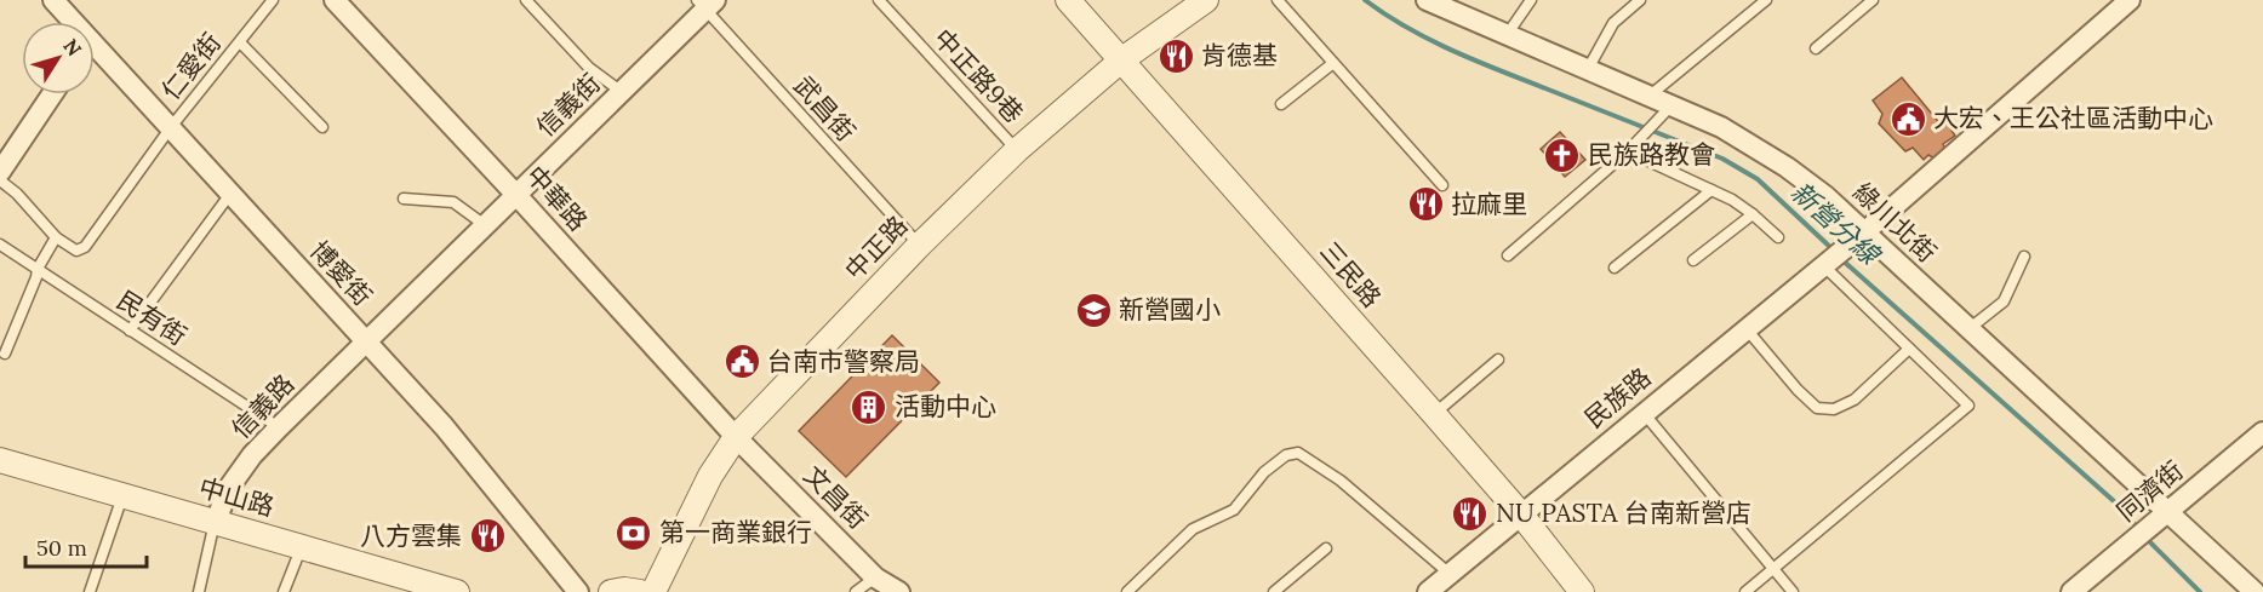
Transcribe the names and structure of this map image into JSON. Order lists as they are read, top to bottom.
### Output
{
  "streets": {
    "street": [
      "信義街",
      "中華路",
      "綠川北街",
      "中正路",
      "博愛街",
      "三民路",
      "民族路",
      "信義路",
      "同濟街",
      "中山路",
      "文昌街"
    ],
    "lane": [
      "仁愛街",
      "中正路9巷",
      "武昌街",
      "民有街"
    ]
  },
  "crossings": [
    ["仁愛街", "博愛街"],
    ["中正路9巷", "中正路"],
    ["信義街", "武昌街"],
    ["信義街", "中華路"],
    ["信義街", "博愛街"],
    ["信義街", "信義路"],
    ["武昌街", "中正路"],
    ["中華路", "中正路"],
    ["中華路", "文昌街"],
    ["綠川北街", "民族路"],
    ["綠川北街", "同濟街"],
    ["中正路", "三民路"],
    ["中正路", "文昌街"],
    ["博愛街", "信義路"],
    ["三民路", "民族路"],
    ["民有街", "信義路"],
    ["信義路", "中山路"]
  ],
  "water": ["新營分線"],
  "places": {
    "restaurant": [
      "肯德基",
      "拉麻里",
      "NU PASTA 台南新營店",
      "八方雲集"
    ],
    "public building": ["大宏、王公社區活動中心", "台南市警察局"],
    "church": ["民族路教會"],
    "school or university": ["新營國小"],
    "building": ["活動中心"],
    "bank": ["第一商業銀行"]
  },
  "scale_bar": "50 m",
  "north": "top right"
}
